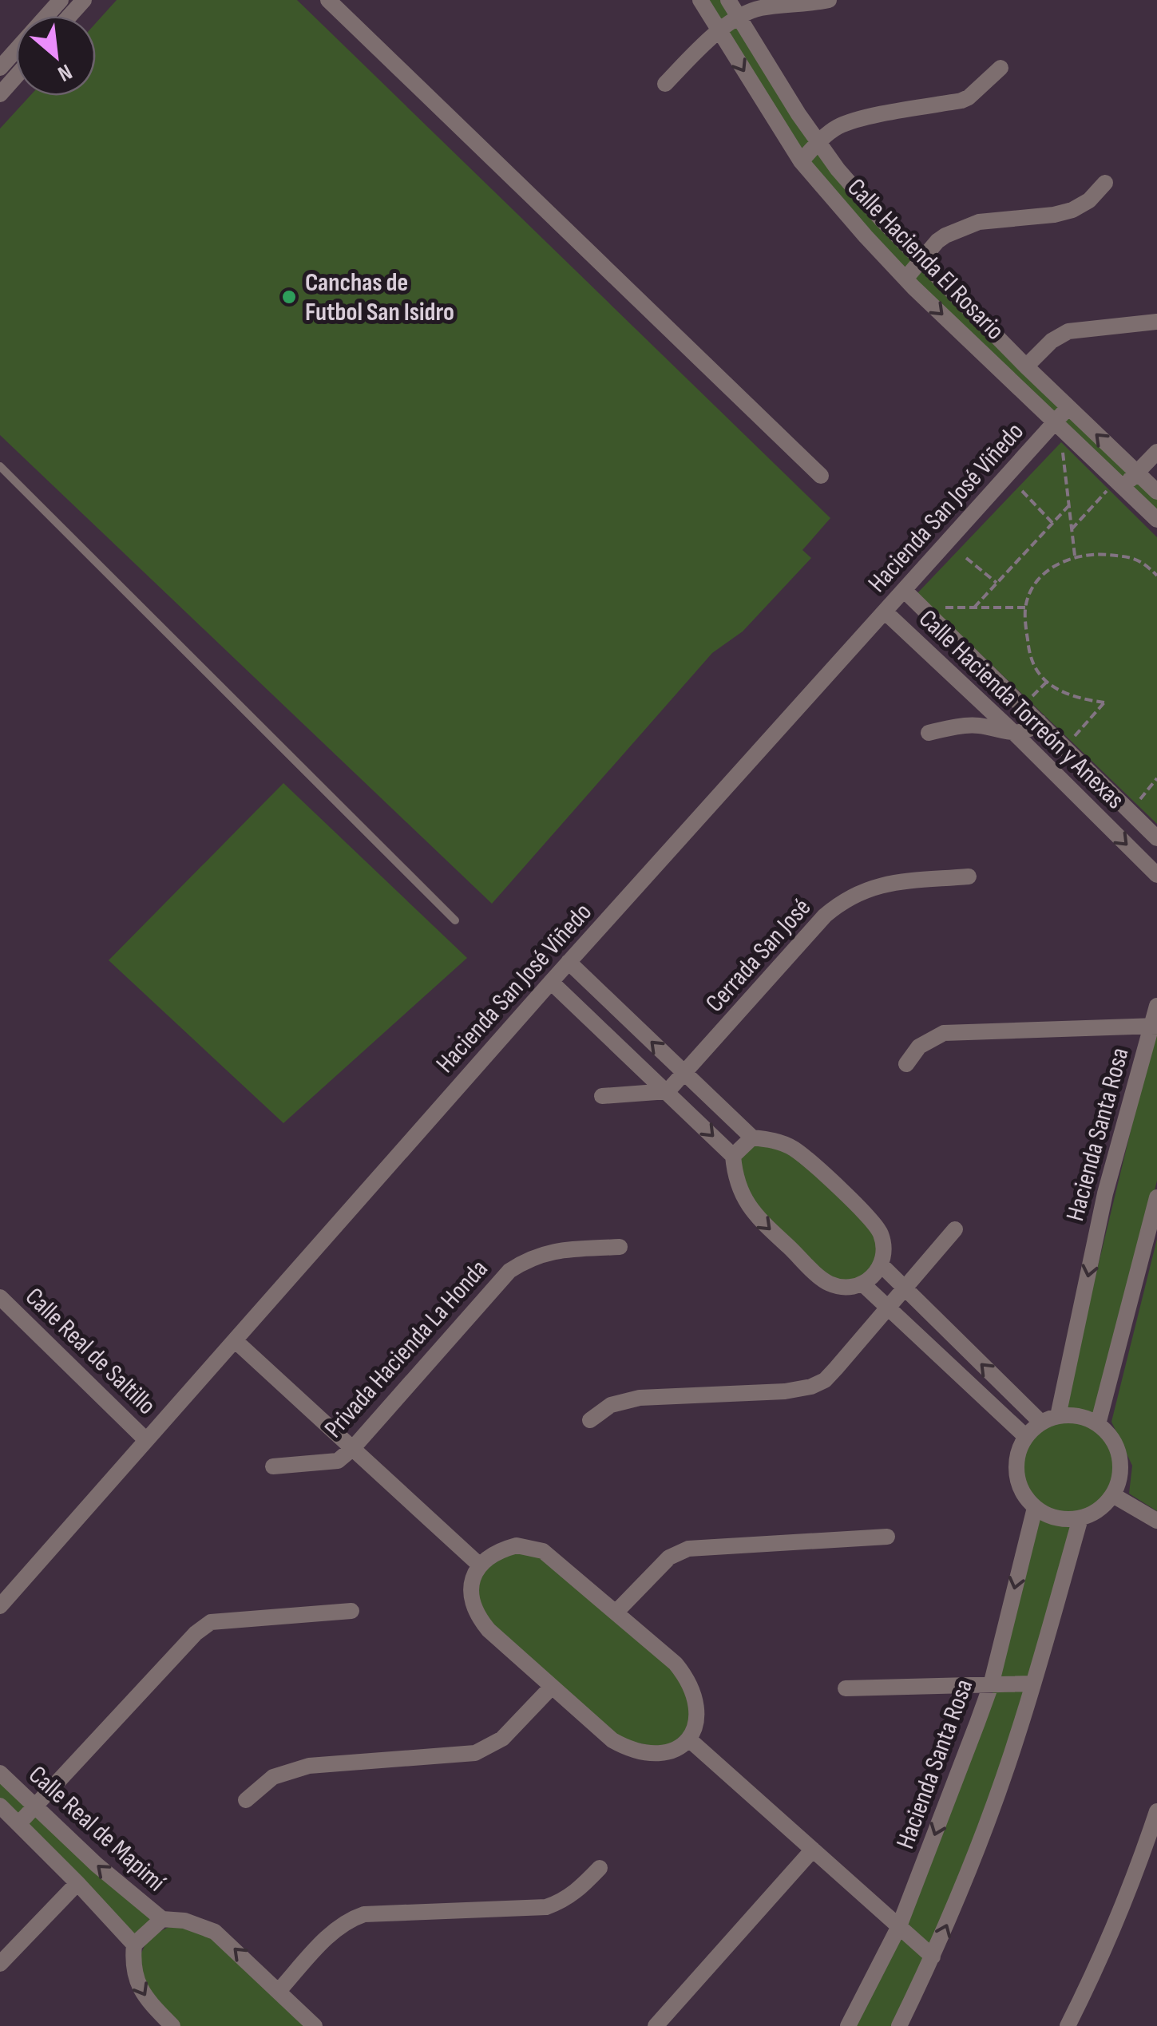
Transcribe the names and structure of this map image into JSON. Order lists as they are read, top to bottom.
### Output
{
  "streets": {
    "street": [
      "Calle Hacienda El Rosario",
      "Hacienda San José Viñedo",
      "Calle Hacienda Torreón y Anexas",
      "Cerrada San José",
      "Hacienda Santa Rosa",
      "Privada Hacienda La Honda",
      "Calle Real de Saltillo",
      "Calle Real de Mapimí"
    ]
  },
  "crossings": [
    ["Calle Hacienda El Rosario", "Hacienda San José Viñedo"],
    ["Hacienda San José Viñedo", "Calle Hacienda Torreón y Anexas"],
    ["Hacienda San José Viñedo", "Calle Real de Saltillo"]
  ],
  "places": ["Canchas de Futbol San Isidro"],
  "north": "bottom right"
}
